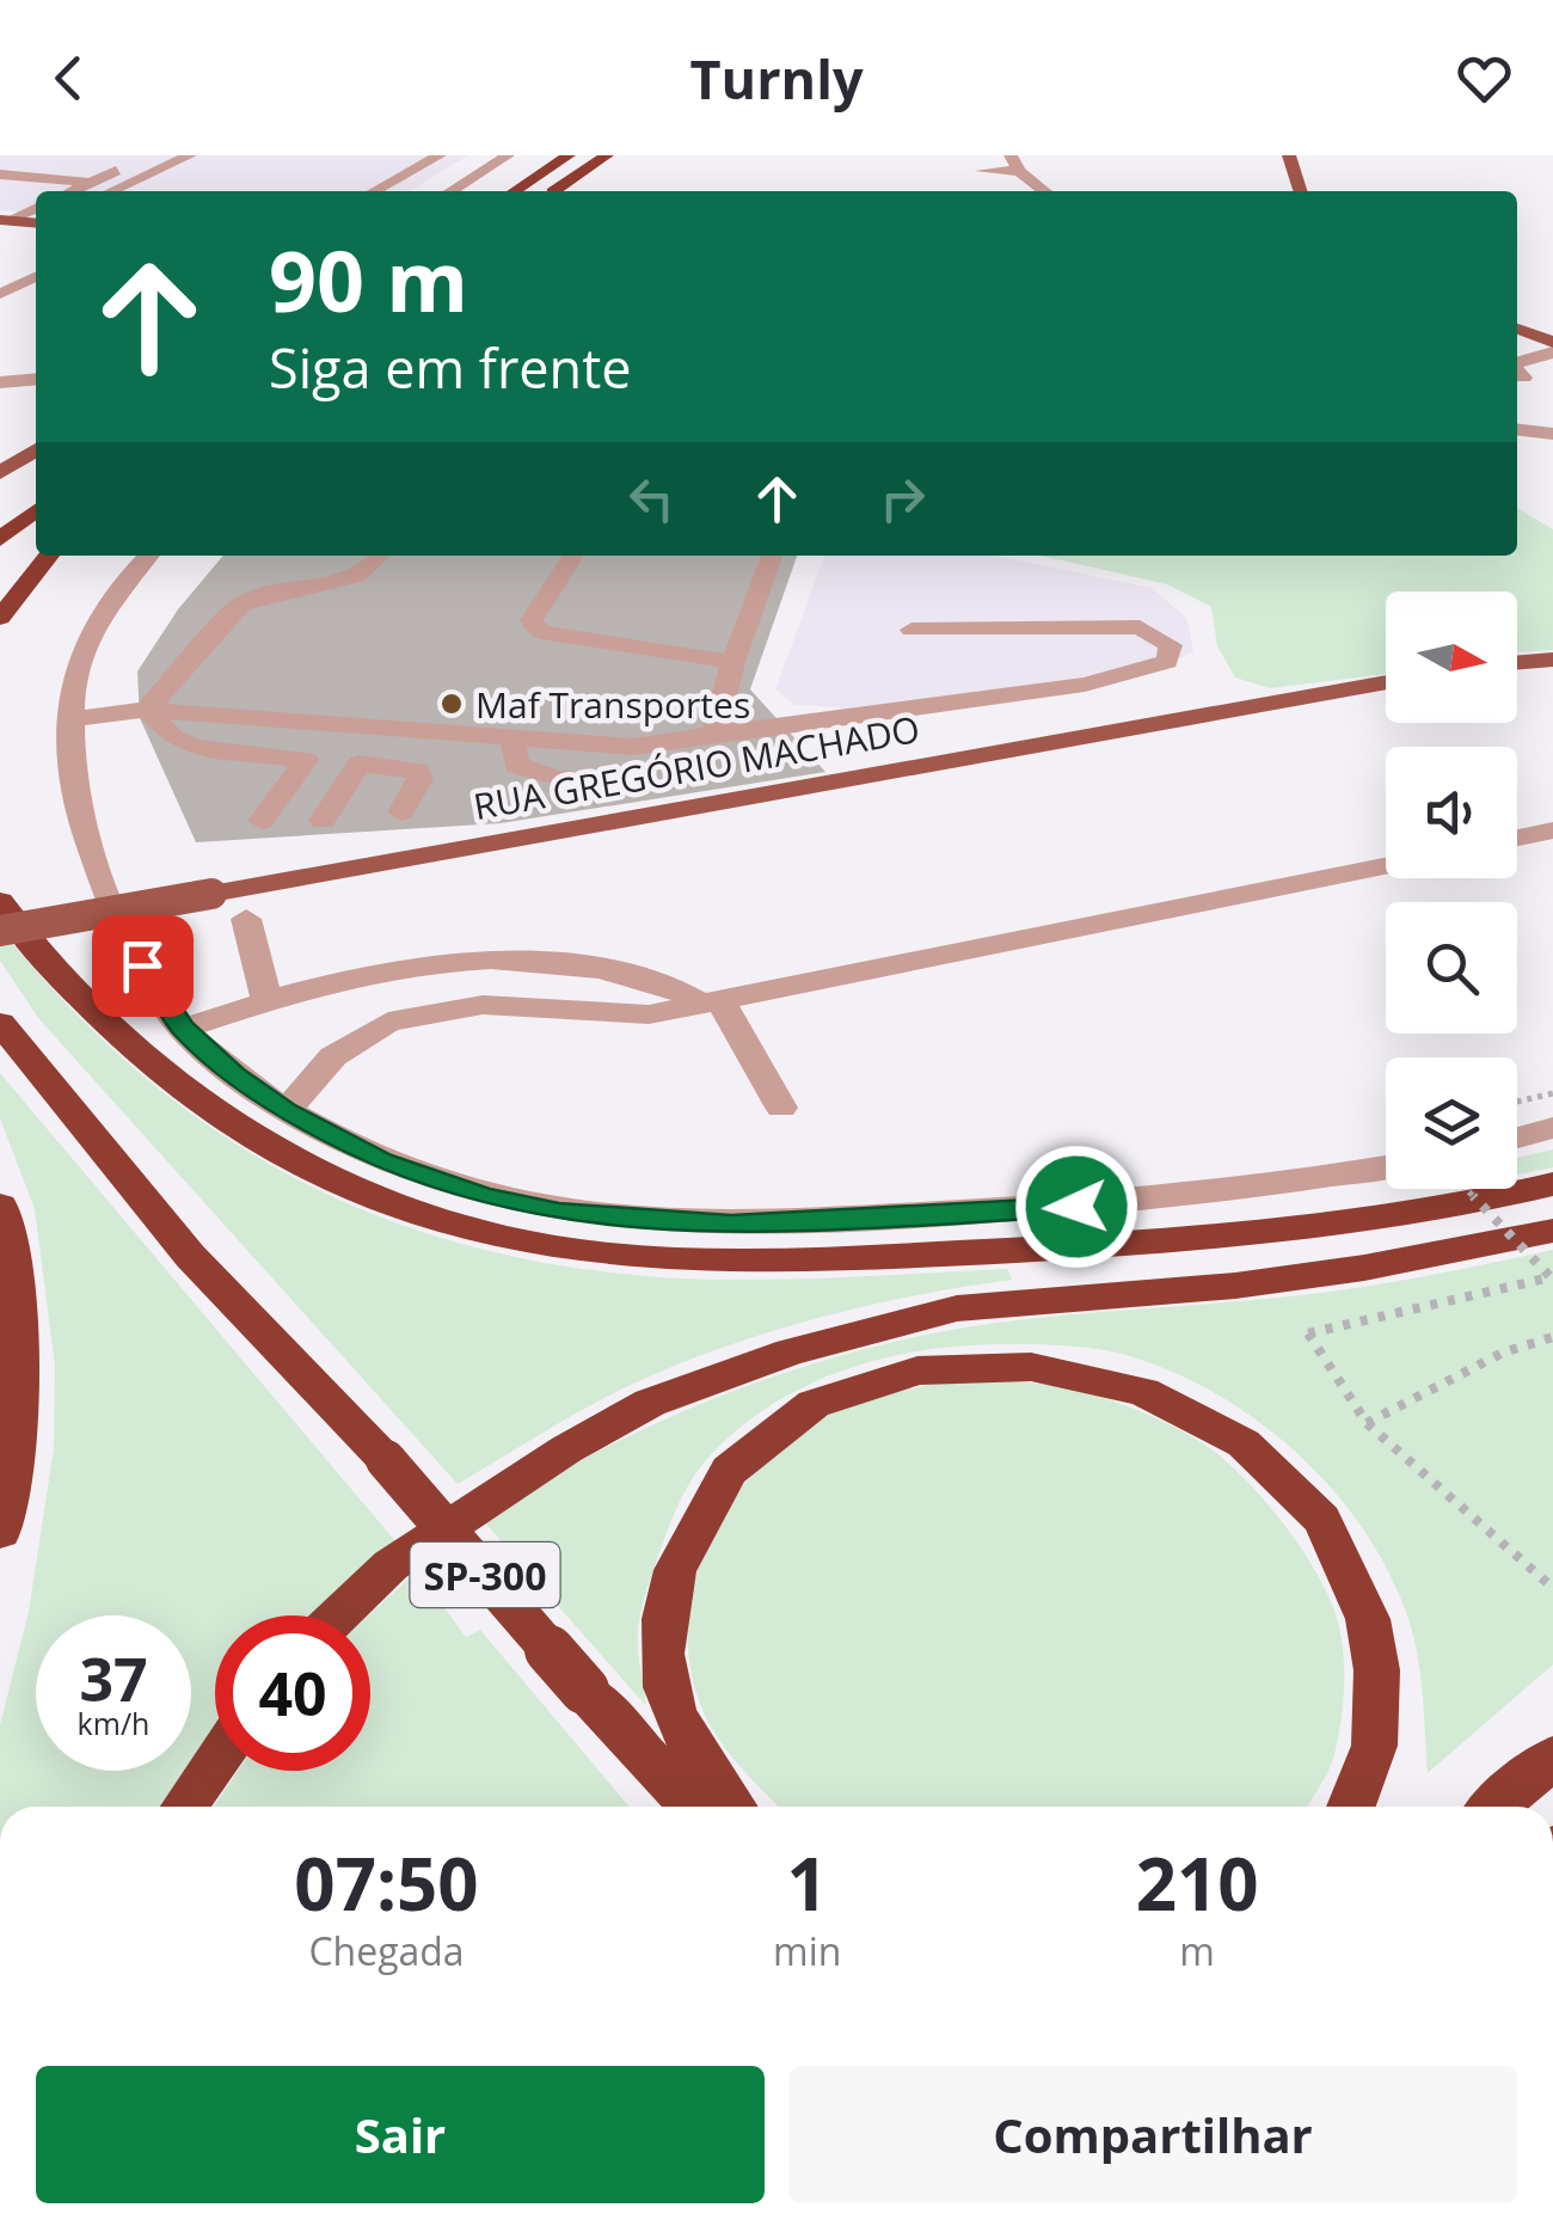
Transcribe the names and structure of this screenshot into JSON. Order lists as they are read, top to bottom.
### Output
{
  "streets": {
    "highway": ["SP-300"],
    "main road": ["RUA GREGÓRIO MACHADO"]
  },
  "places": ["Maf Transportes"],
  "north": "right",
  "page": {
    "header": "Turnly",
    "turn": ["90 m", "Siga em frente"],
    "speed": "37 km/h",
    "limit": "40",
    "eta": [
      "07:50",
      "Chegada",
      "1",
      "min",
      "210",
      "m"
    ],
    "buttons": ["Sair", "Compartilhar"]
  }
}
